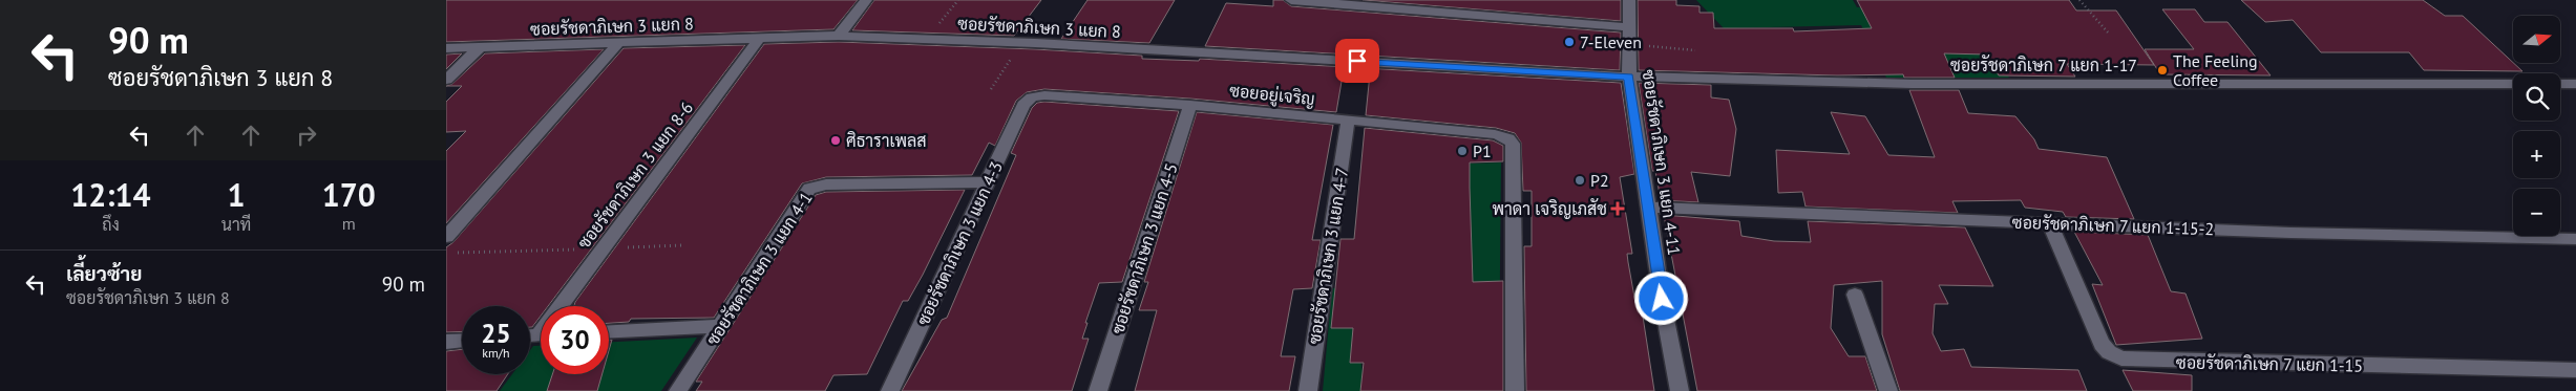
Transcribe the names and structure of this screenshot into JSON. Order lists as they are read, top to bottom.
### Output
{
  "streets": {
    "street": [
      "ซอยรัชดาภิเษก 3 แยก 8",
      "ซอยรัชดาภิเษก 7 แยก 1-17",
      "ซอยอยู่เจริญ",
      "ซอยรัชดาภิเษก 3 แยก 4-11",
      "ซอยรัชดาภิเษก 3 แยก 8-6",
      "ซอยรัชดาภิเษก 7 แยก 1-15-2",
      "ซอยรัชดาภิเษก 3 แยก 4-3",
      "ซอยรัชดาภิเษก 3 แยก 4-5",
      "ซอยรัชดาภิเษก 3 แยก 4-7",
      "ซอยรัชดาภิเษก 3 แยก 4-1",
      "ซอยรัชดาภิเษก 7 แยก 1-15"
    ]
  },
  "crossings": [
    ["ซอยรัชดาภิเษก 3 แยก 8", "ซอยรัชดาภิเษก 7 แยก 1-17"],
    ["ซอยรัชดาภิเษก 3 แยก 8", "ซอยรัชดาภิเษก 3 แยก 4-11"],
    ["ซอยรัชดาภิเษก 3 แยก 8", "ซอยรัชดาภิเษก 3 แยก 8-6"],
    ["ซอยรัชดาภิเษก 7 แยก 1-17", "ซอยรัชดาภิเษก 3 แยก 4-11"],
    ["ซอยอยู่เจริญ", "ซอยรัชดาภิเษก 3 แยก 4-3"],
    ["ซอยอยู่เจริญ", "ซอยรัชดาภิเษก 3 แยก 4-5"],
    ["ซอยอยู่เจริญ", "ซอยรัชดาภิเษก 3 แยก 4-7"],
    ["ซอยรัชดาภิเษก 3 แยก 4-11", "ซอยรัชดาภิเษก 7 แยก 1-15-2"],
    ["ซอยรัชดาภิเษก 7 แยก 1-15-2", "ซอยรัชดาภิเษก 7 แยก 1-15"],
    ["ซอยรัชดาภิเษก 3 แยก 4-3", "ซอยรัชดาภิเษก 3 แยก 4-1"]
  ],
  "places": {
    "other": [
      "7-Eleven",
      "The Feeling Coffee",
      "ศิธาราเพลส",
      "P1",
      "P2"
    ],
    "health": ["พาดา เจริญเภสัช"]
  },
  "north": "right",
  "page": {
    "turn": ["90 m", "ซอยรัชดาภิเษก 3 แยก 8"],
    "map_buttons": ["+", "−"],
    "eta": [
      "12:14",
      "ถึง",
      "1",
      "นาที",
      "170",
      "m"
    ],
    "list": [
      {
        "name": "เลี้ยวซ้าย",
        "note": "ซอยรัชดาภิเษก 3 แยก 8",
        "value": "90 m"
      }
    ],
    "speed": "25 km/h",
    "limit": "30"
  }
}
